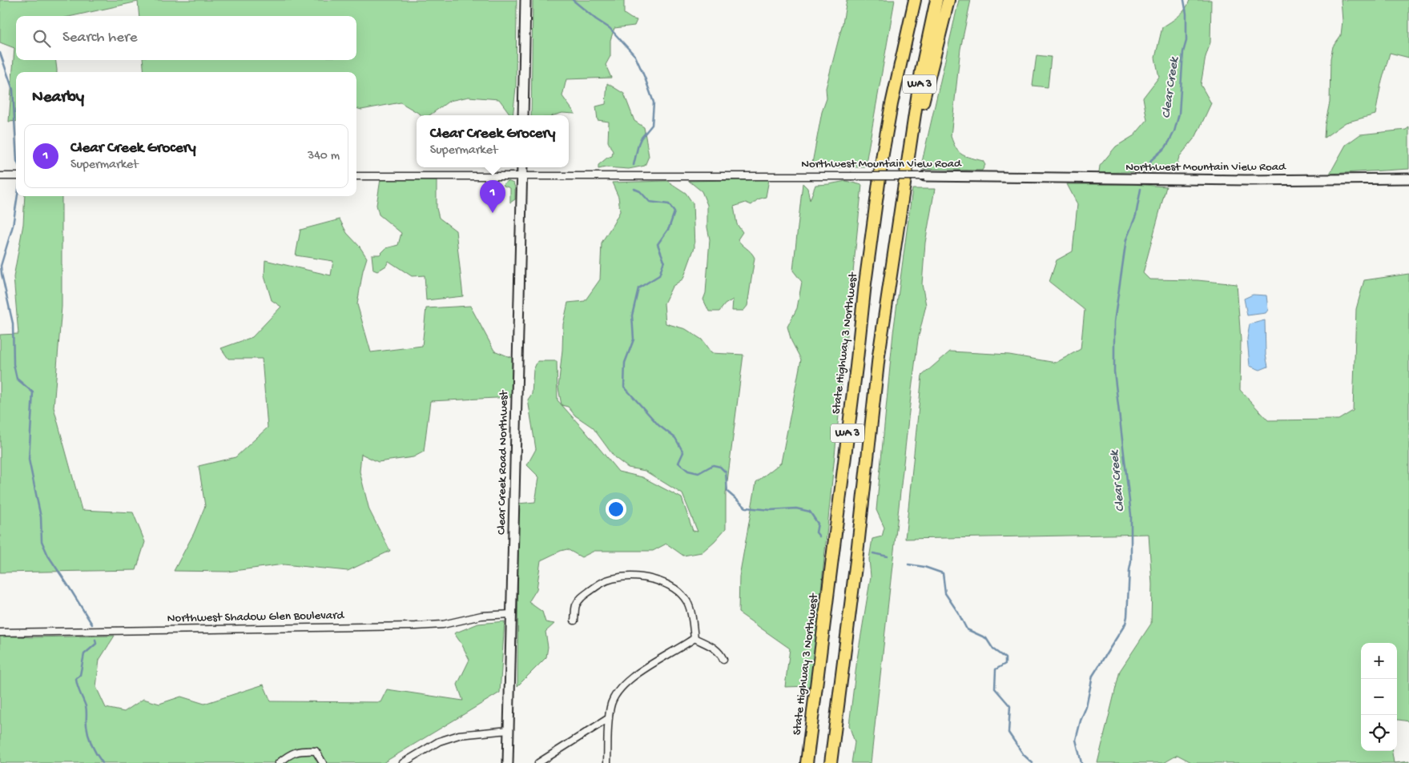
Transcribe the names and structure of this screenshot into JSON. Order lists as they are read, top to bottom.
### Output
{
  "streets": {
    "highway": ["WA 3", "State Highway 3 Northwest"],
    "main road": ["Northwest Mountain View Road", "Clear Creek Road Northwest"],
    "street": ["Northwest Shadow Glen Boulevard"]
  },
  "crossings": [
    ["Northwest Mountain View Road", "Clear Creek Road Northwest"],
    ["Clear Creek Road Northwest", "Northwest Shadow Glen Boulevard"]
  ],
  "water": ["Clear Creek"],
  "page": {
    "search": "Search here",
    "heading": "Nearby",
    "popup": ["Clear Creek Grocery", "Supermarket"],
    "list": [
      {
        "mark": "1",
        "name": "Clear Creek Grocery",
        "note": "Supermarket",
        "value": "340 m"
      }
    ],
    "pins": "1",
    "map_buttons": ["+", "−"]
  }
}
